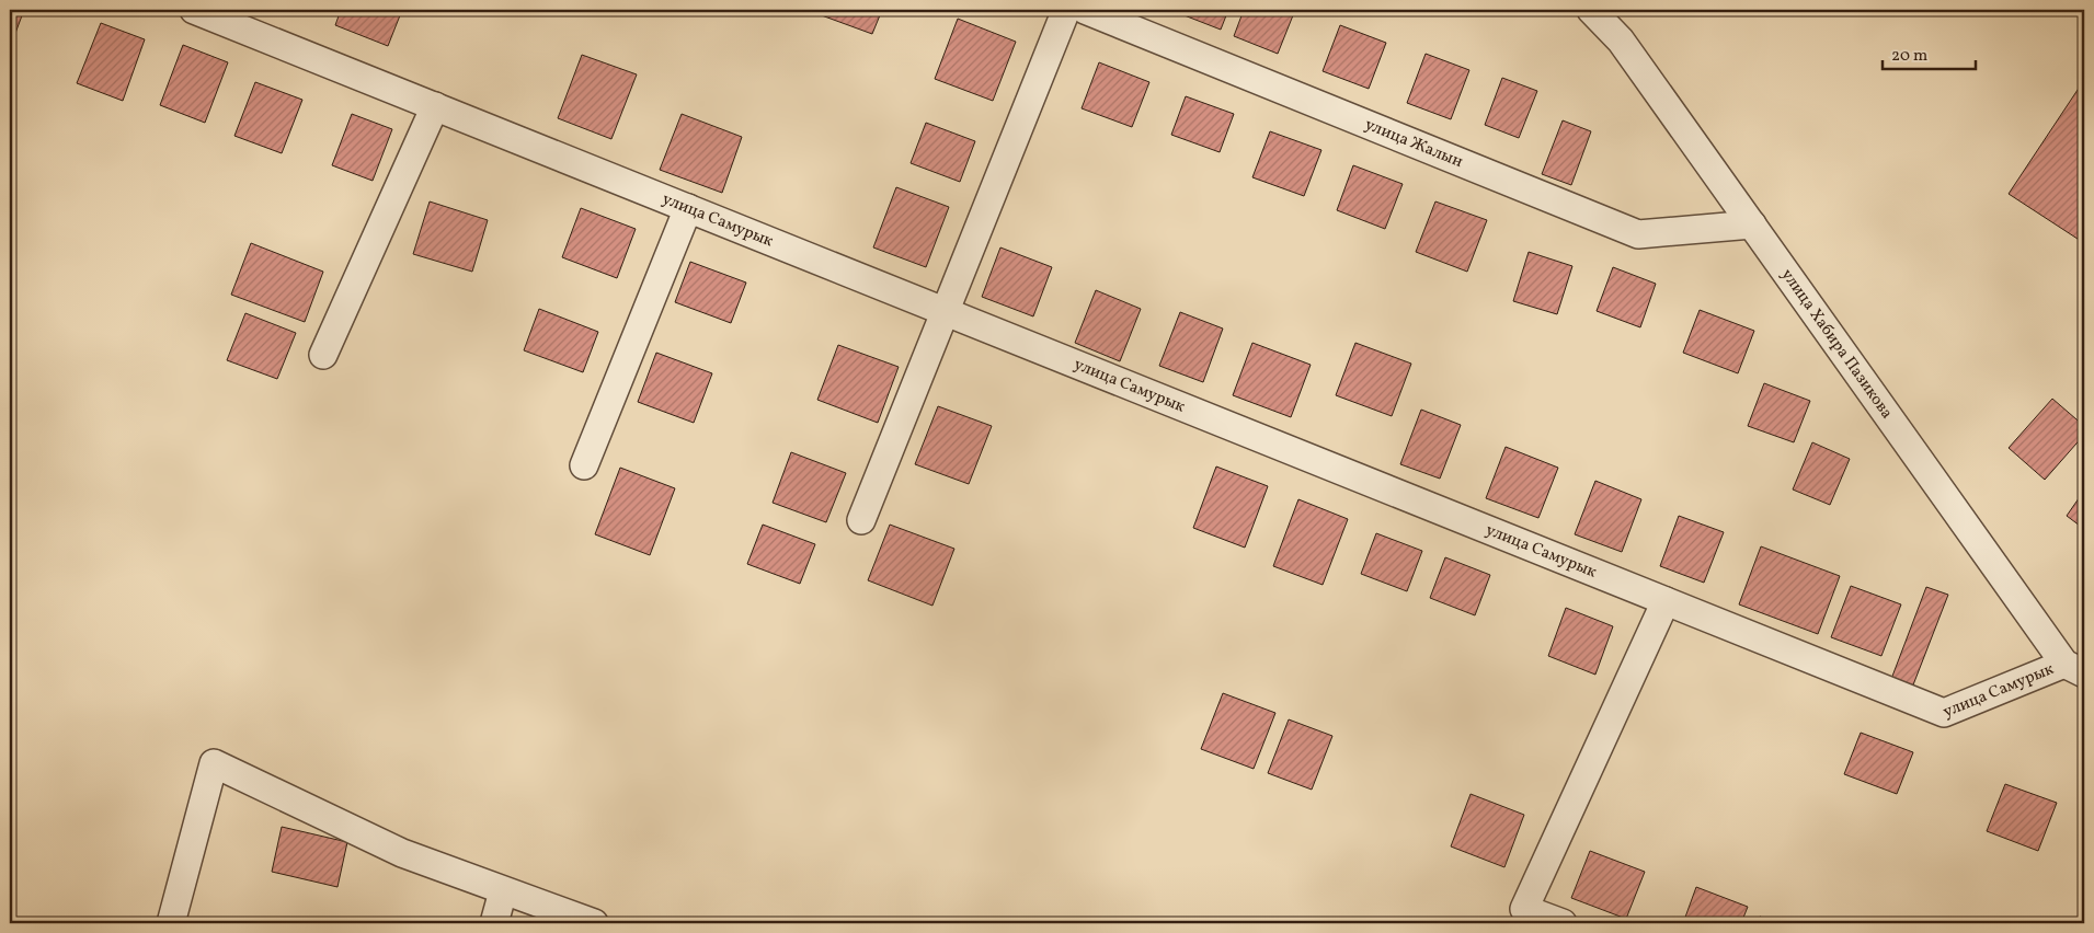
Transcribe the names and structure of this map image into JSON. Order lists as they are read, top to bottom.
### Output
{
  "streets": {
    "street": ["улица Жалын", "улица Самурык", "улица Хабира Пазикова"]
  },
  "crossings": [
    ["улица Жалын", "улица Хабира Пазикова"],
    ["улица Самурык", "улица Хабира Пазикова"]
  ],
  "scale_bar": "20 m"
}
